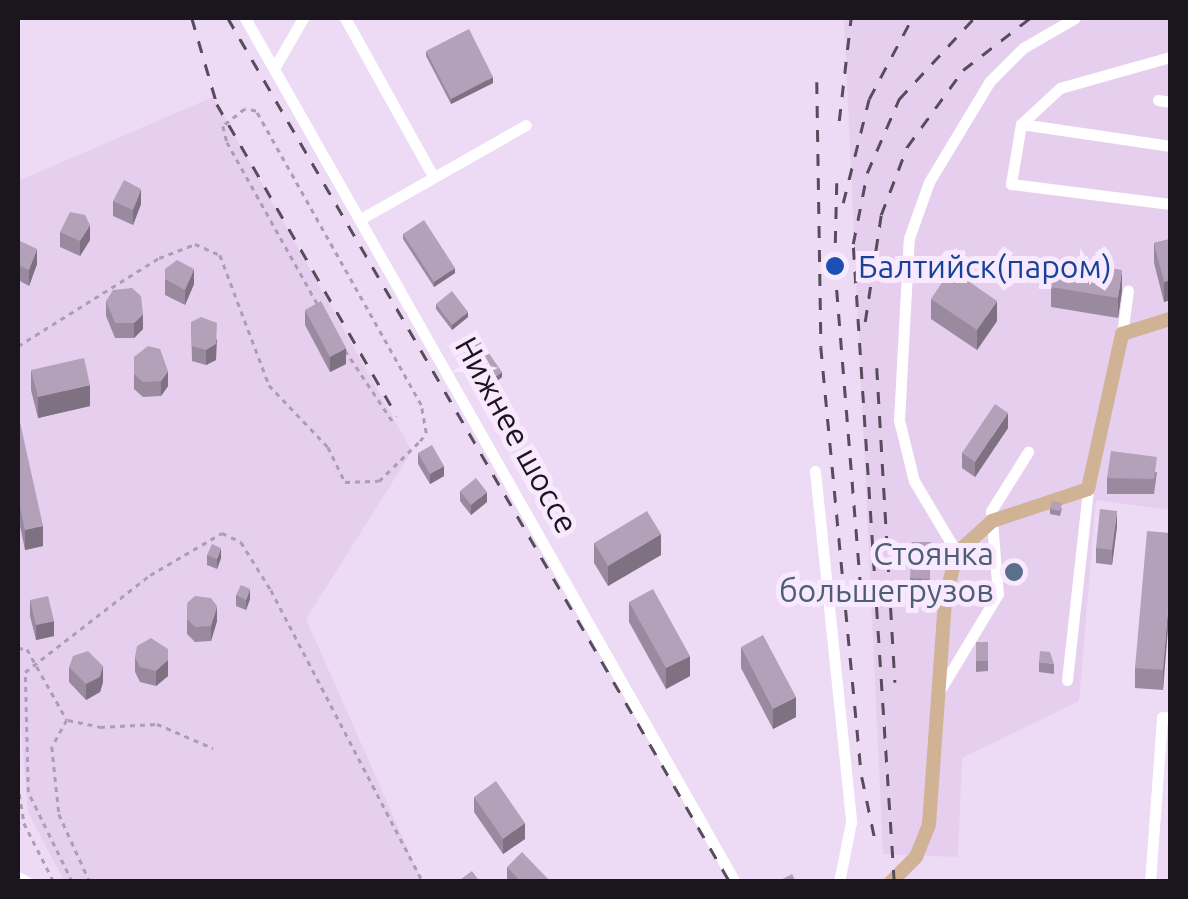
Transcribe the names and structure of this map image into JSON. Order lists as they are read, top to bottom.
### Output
{
  "streets": {
    "street": ["Нижнее шоссе"]
  },
  "places": ["Балтийск(паром)", "Стоянка большегрузов"]
}
